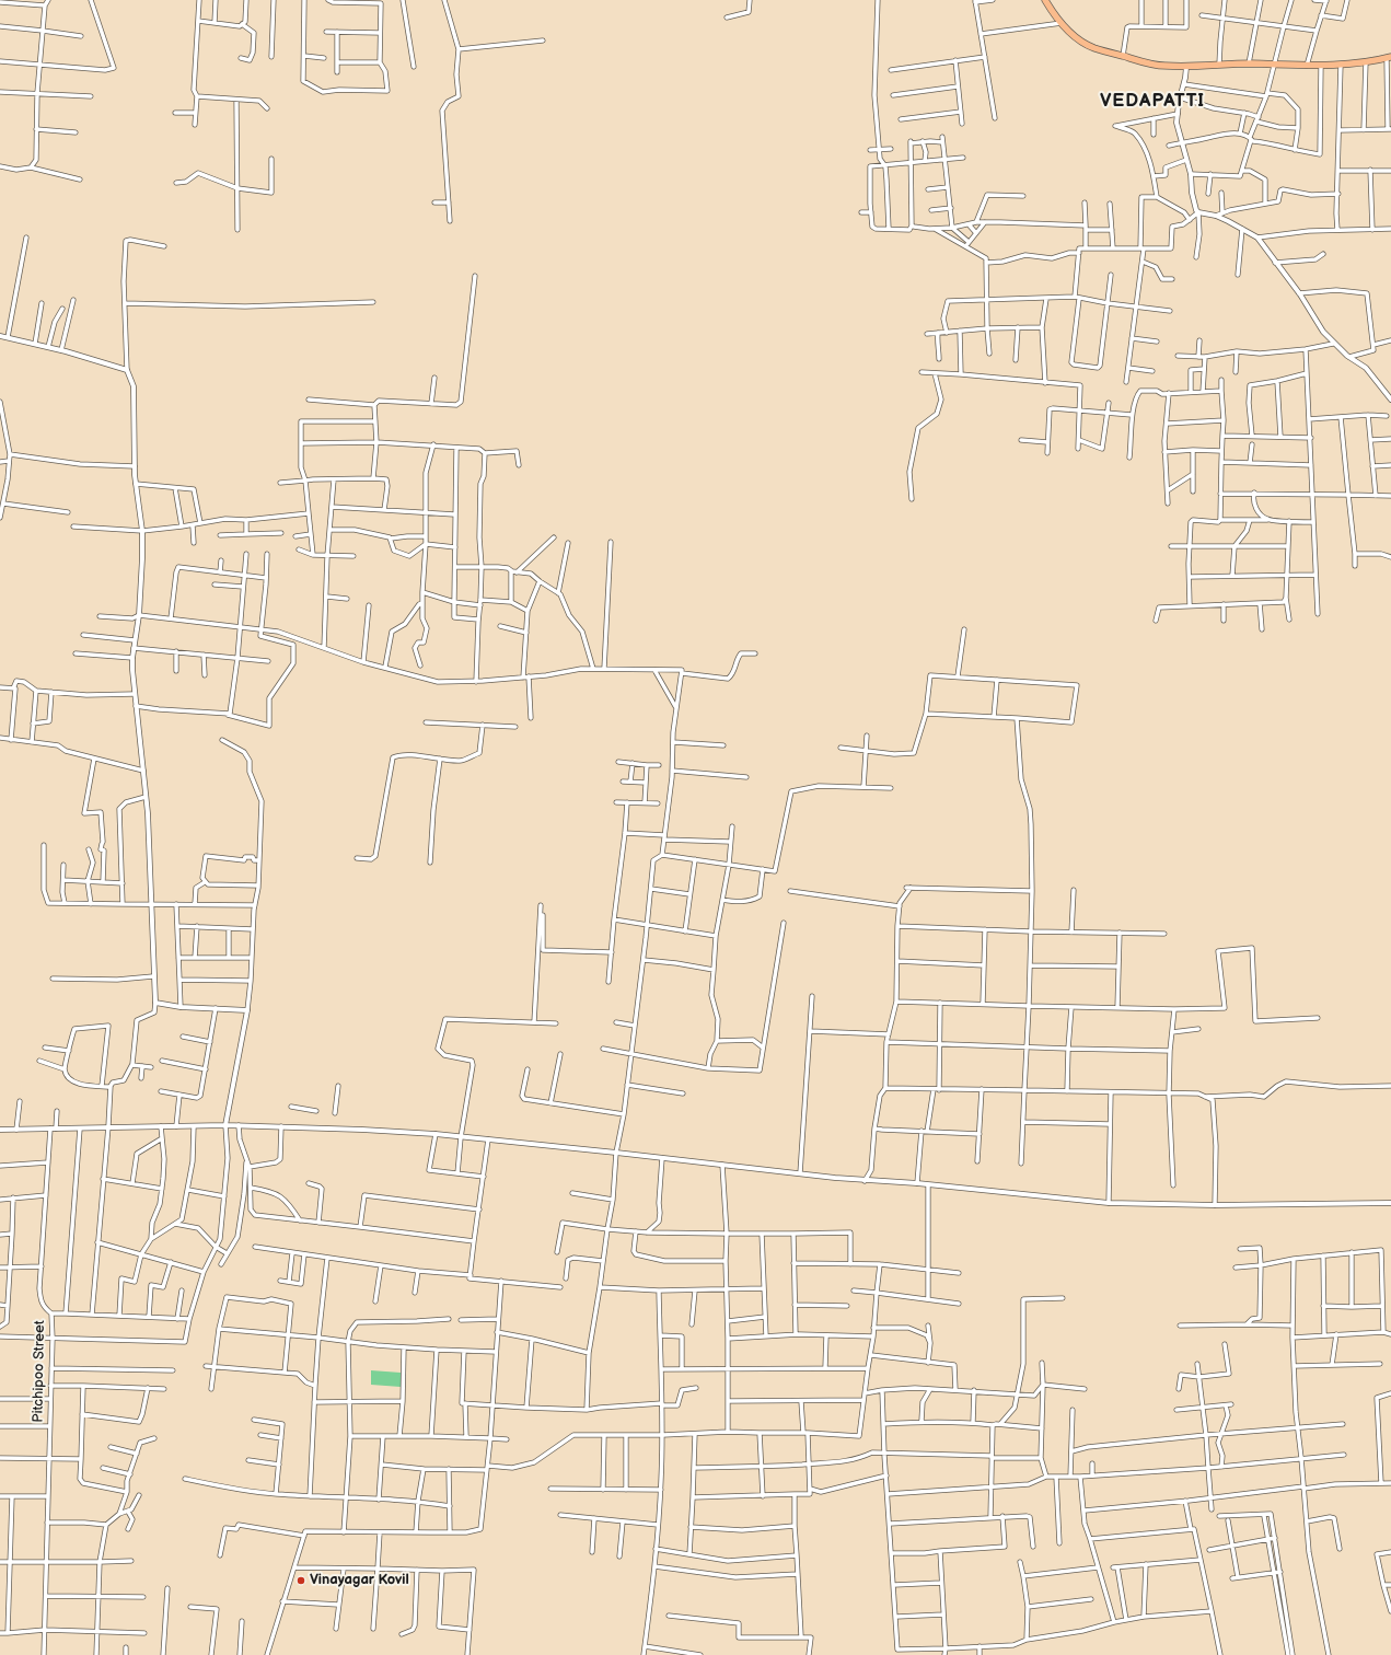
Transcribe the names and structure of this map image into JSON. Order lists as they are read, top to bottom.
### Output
{
  "streets": {
    "street": ["Pitchipoo Street"]
  },
  "districts": ["VEDAPATTI"],
  "places": ["Vinayagar Kovil"]
}
